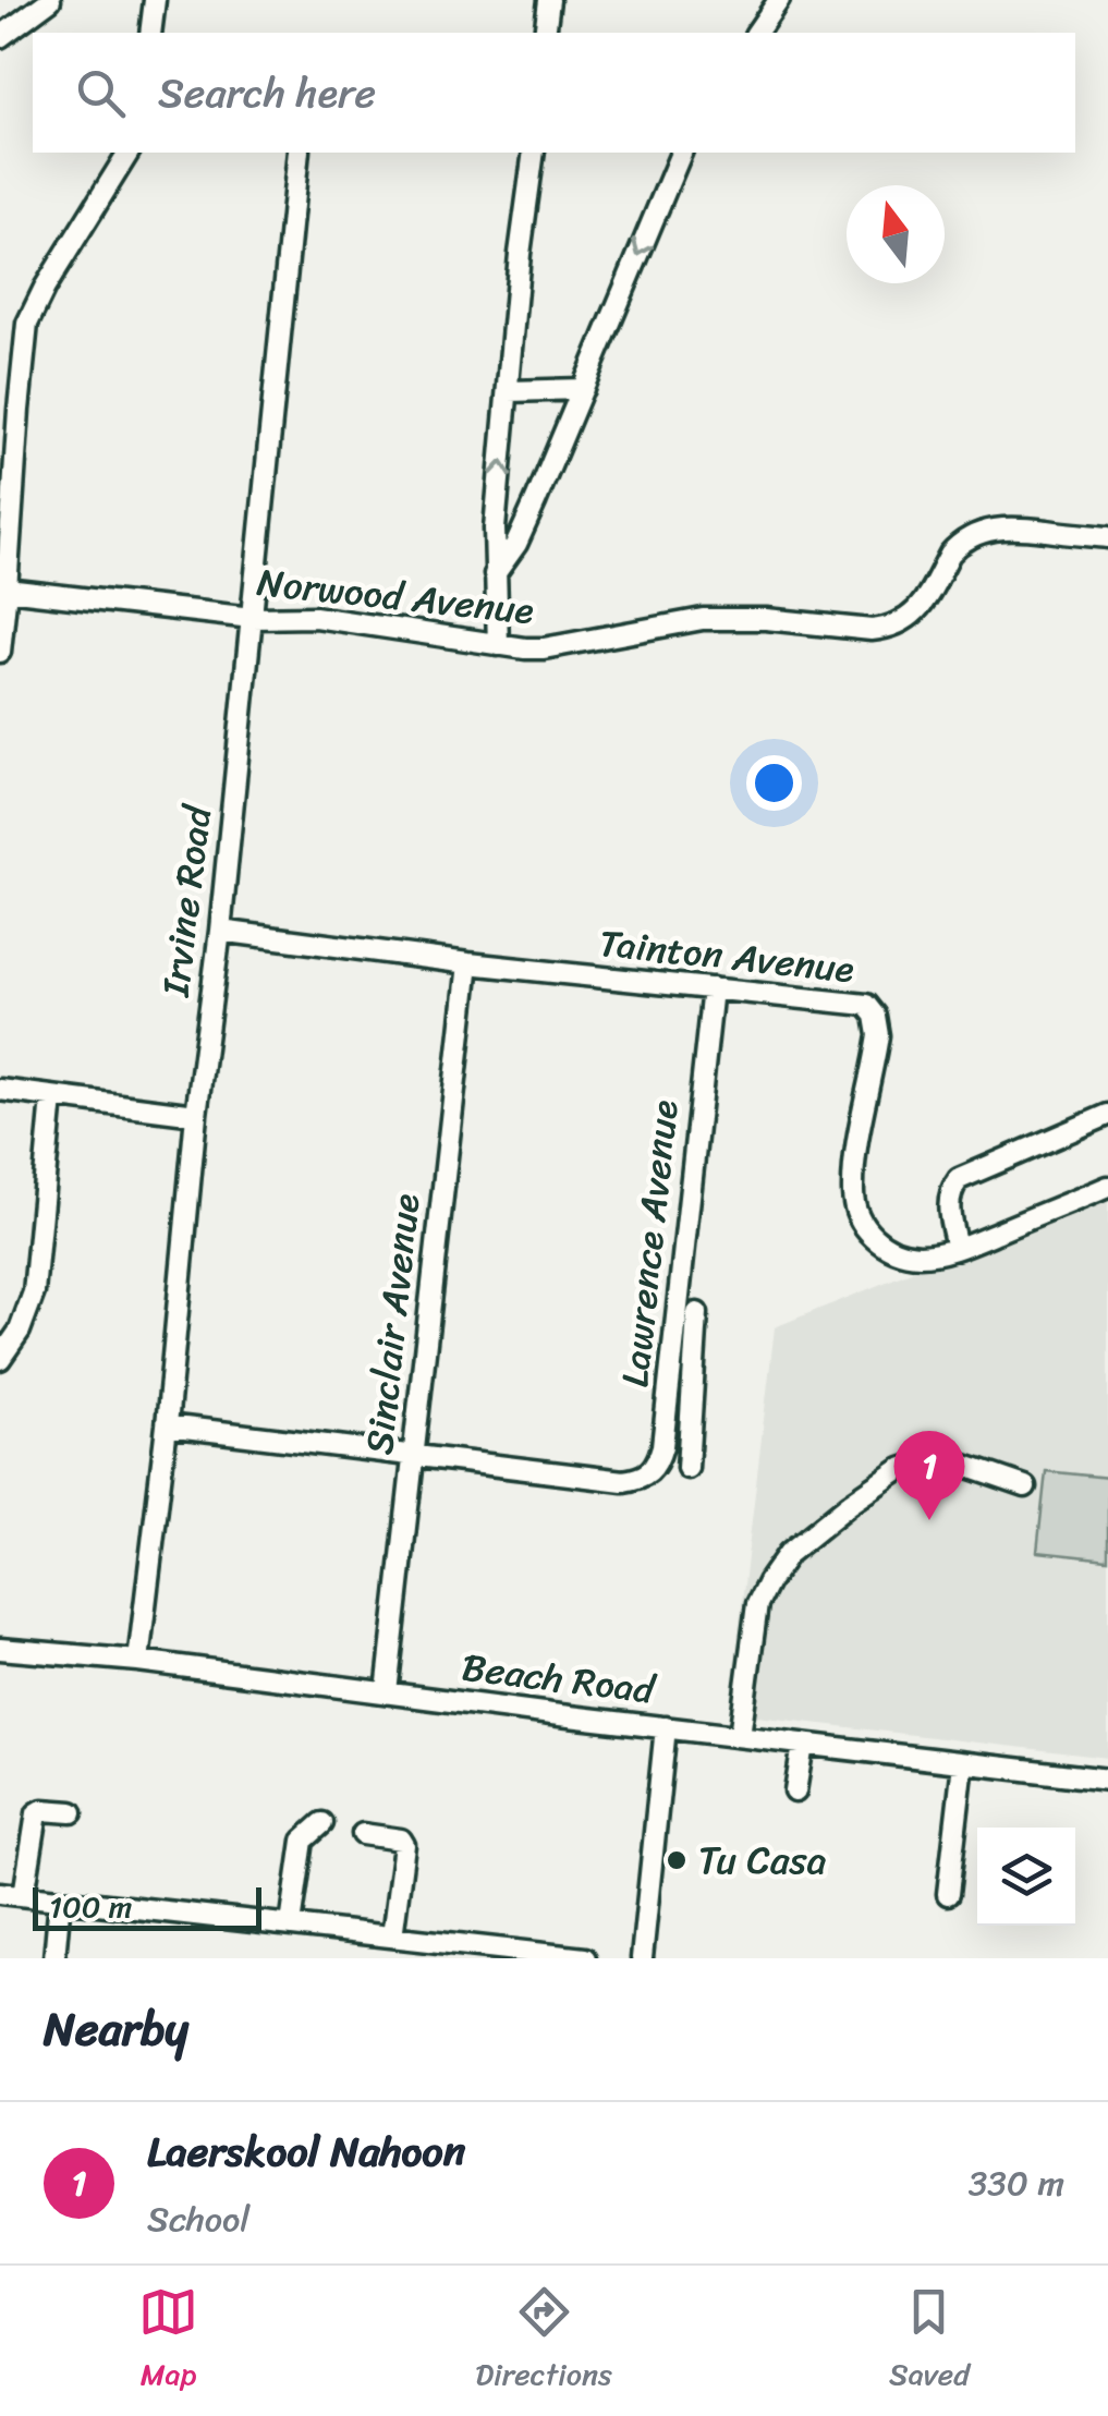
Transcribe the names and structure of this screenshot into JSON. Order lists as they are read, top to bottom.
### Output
{
  "streets": {
    "street": [
      "Norwood Avenue",
      "Irvine Road",
      "Tainton Avenue",
      "Lawrence Avenue",
      "Sinclair Avenue",
      "Beach Road"
    ]
  },
  "crossings": [
    ["Norwood Avenue", "Irvine Road"],
    ["Irvine Road", "Tainton Avenue"],
    ["Irvine Road", "Beach Road"],
    ["Tainton Avenue", "Lawrence Avenue"],
    ["Tainton Avenue", "Sinclair Avenue"],
    ["Lawrence Avenue", "Sinclair Avenue"],
    ["Sinclair Avenue", "Beach Road"]
  ],
  "places": ["Tu Casa"],
  "scale_bar": "100 m",
  "north": "top",
  "page": {
    "search": "Search here",
    "pins": "1",
    "scale": "100 m",
    "heading": "Nearby",
    "list": [
      {
        "mark": "1",
        "name": "Laerskool Nahoon",
        "note": "School",
        "value": "330 m"
      }
    ],
    "nav": ["Map", "Directions", "Saved"]
  }
}
